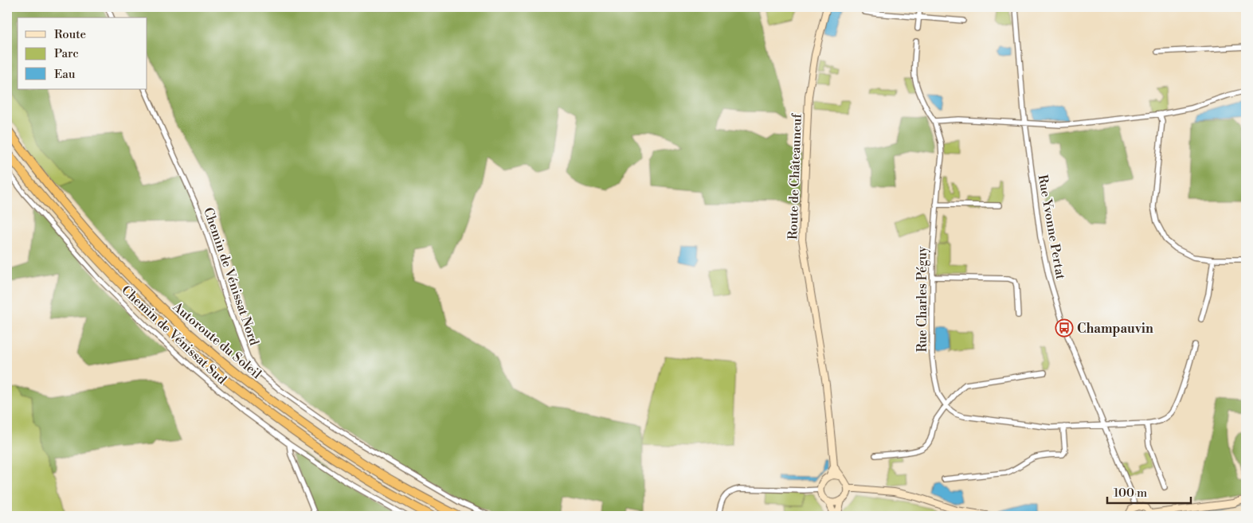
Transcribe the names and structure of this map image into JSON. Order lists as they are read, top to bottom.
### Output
{
  "streets": {
    "highway": ["Autoroute du Soleil"],
    "main road": ["Route de Châteauneuf"],
    "street": [
      "Rue Yvonne Pertat",
      "Chemin de Vénissat Nord",
      "Rue Charles Péguy",
      "Chemin de Vénissat Sud"
    ]
  },
  "places": {
    "bus stop": ["Champauvin"]
  },
  "legend": ["Route", "Parc", "Eau"],
  "scale_bar": "100 m"
}
